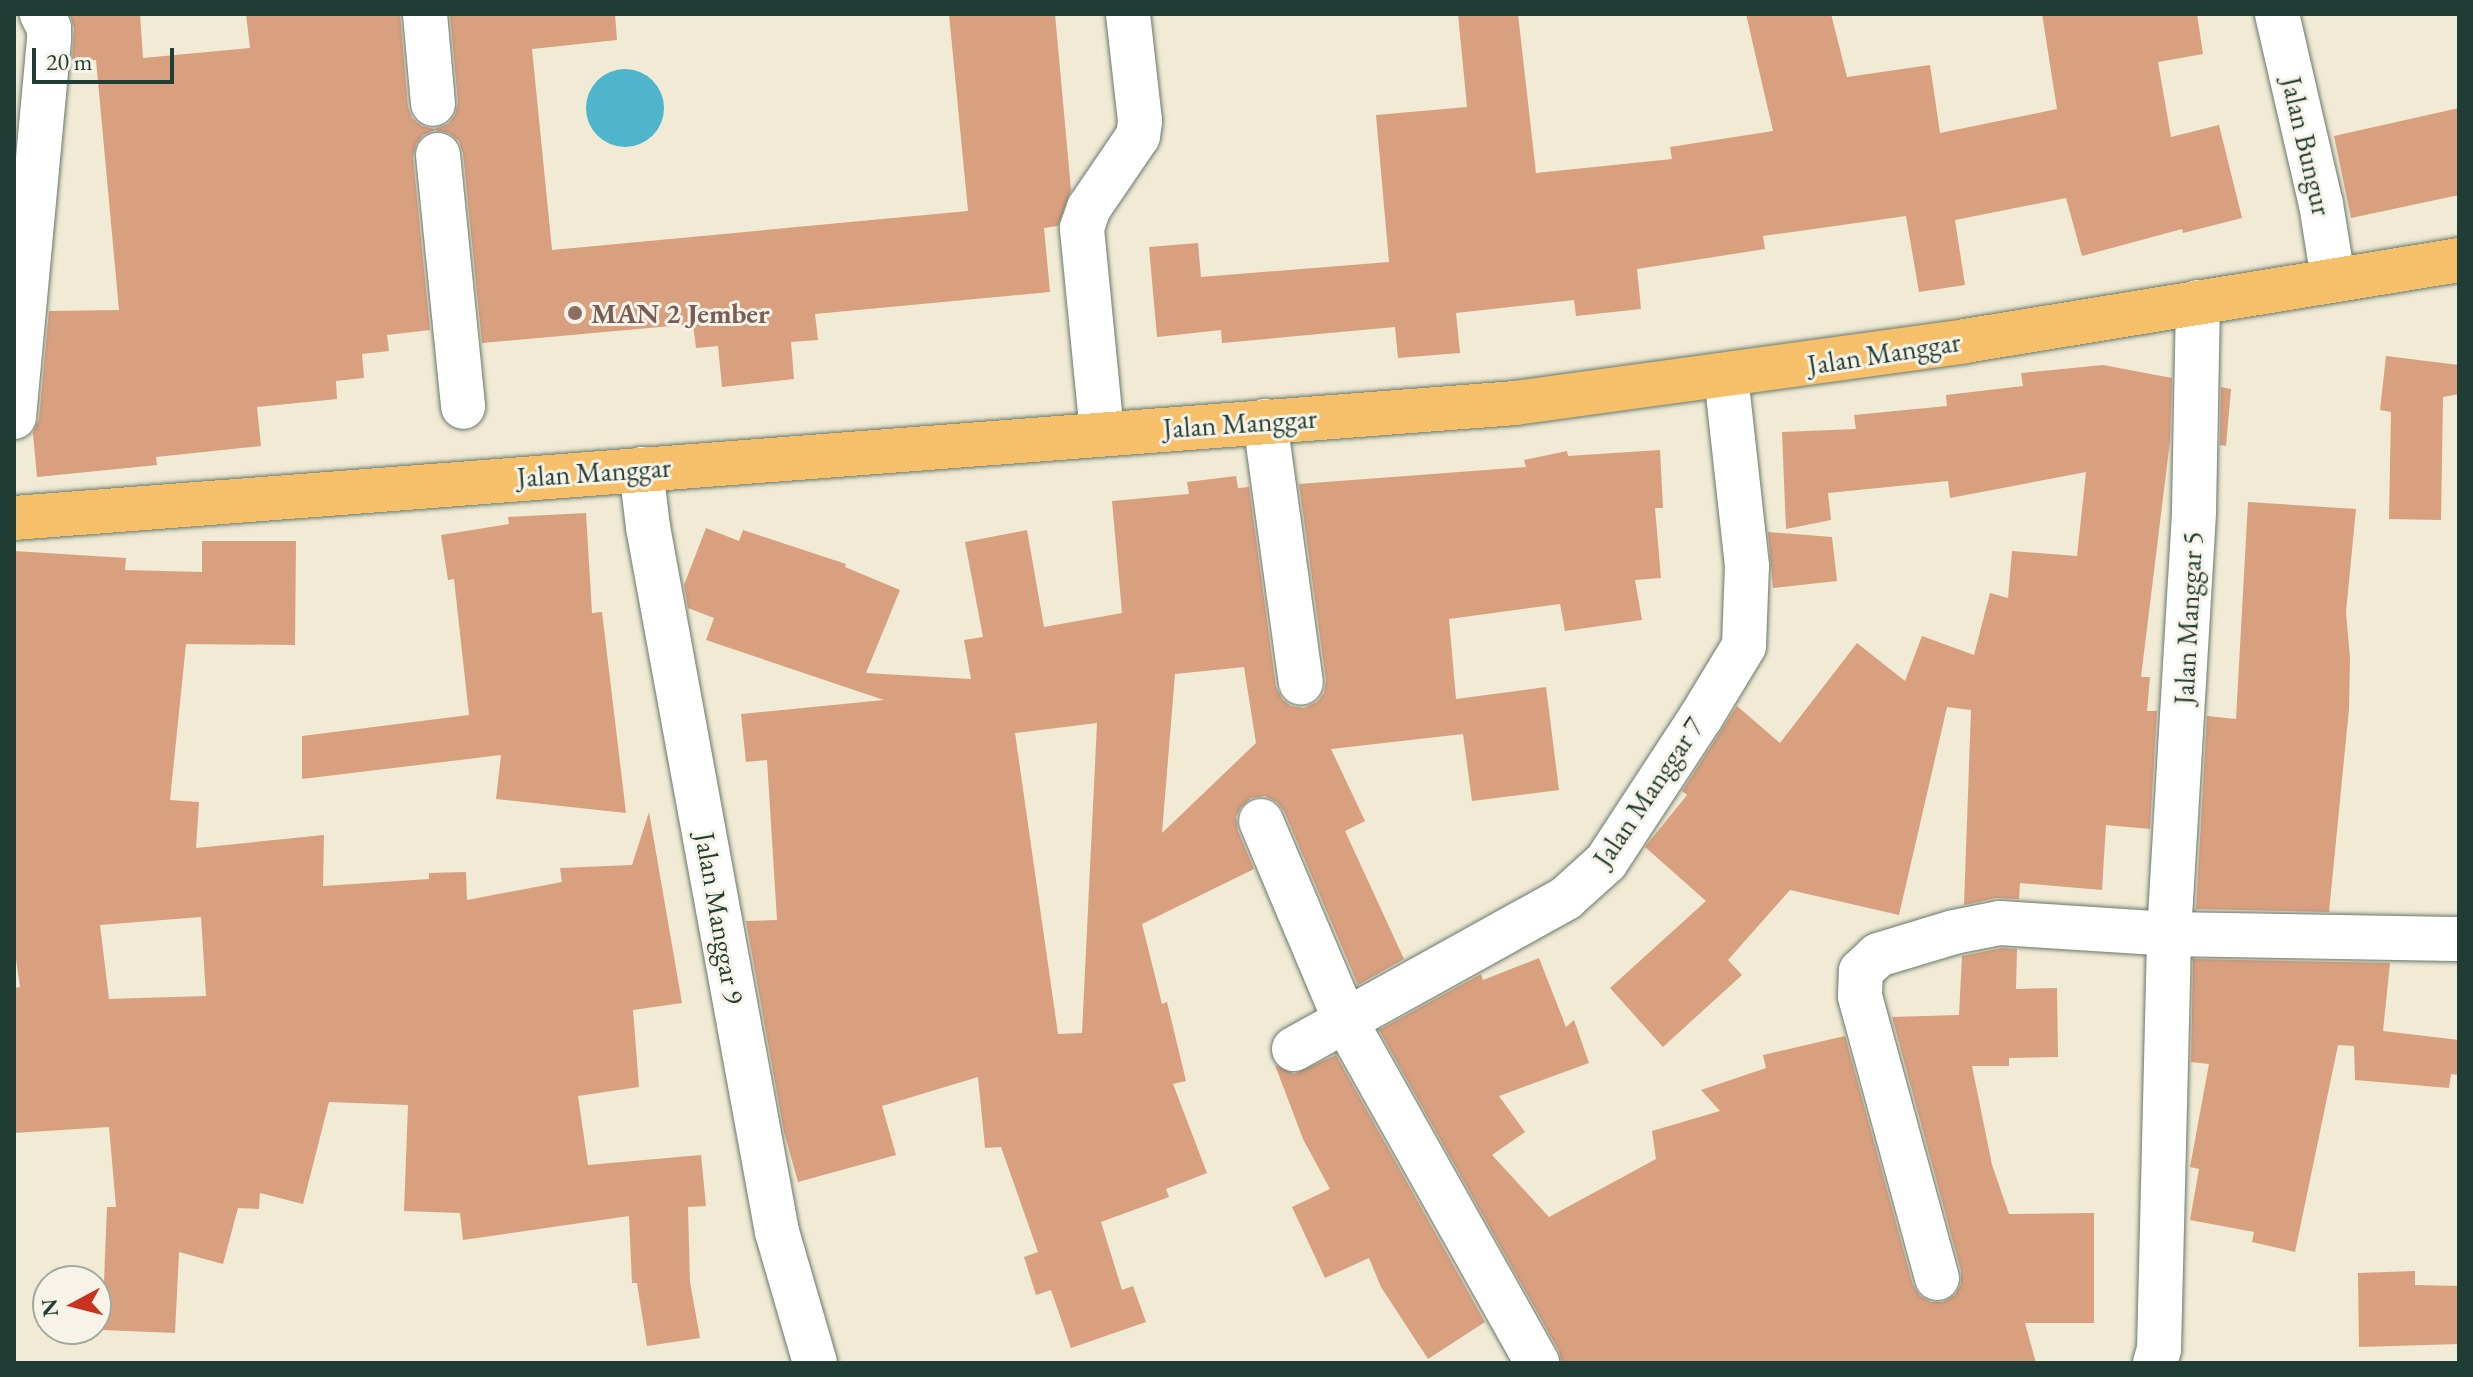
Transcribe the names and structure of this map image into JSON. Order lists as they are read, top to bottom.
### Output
{
  "streets": {
    "main road": ["Jalan Manggar"],
    "street": [
      "Jalan Bungur",
      "Jalan Manggar 5",
      "Jalan Manggar 7",
      "Jalan Manggar 9"
    ]
  },
  "crossings": [
    ["Jalan Bungur", "Jalan Manggar"],
    ["Jalan Manggar", "Jalan Manggar 5"],
    ["Jalan Manggar", "Jalan Manggar 7"],
    ["Jalan Manggar", "Jalan Manggar 9"]
  ],
  "places": ["MAN 2 Jember"],
  "scale_bar": "20 m",
  "north": "left"
}
